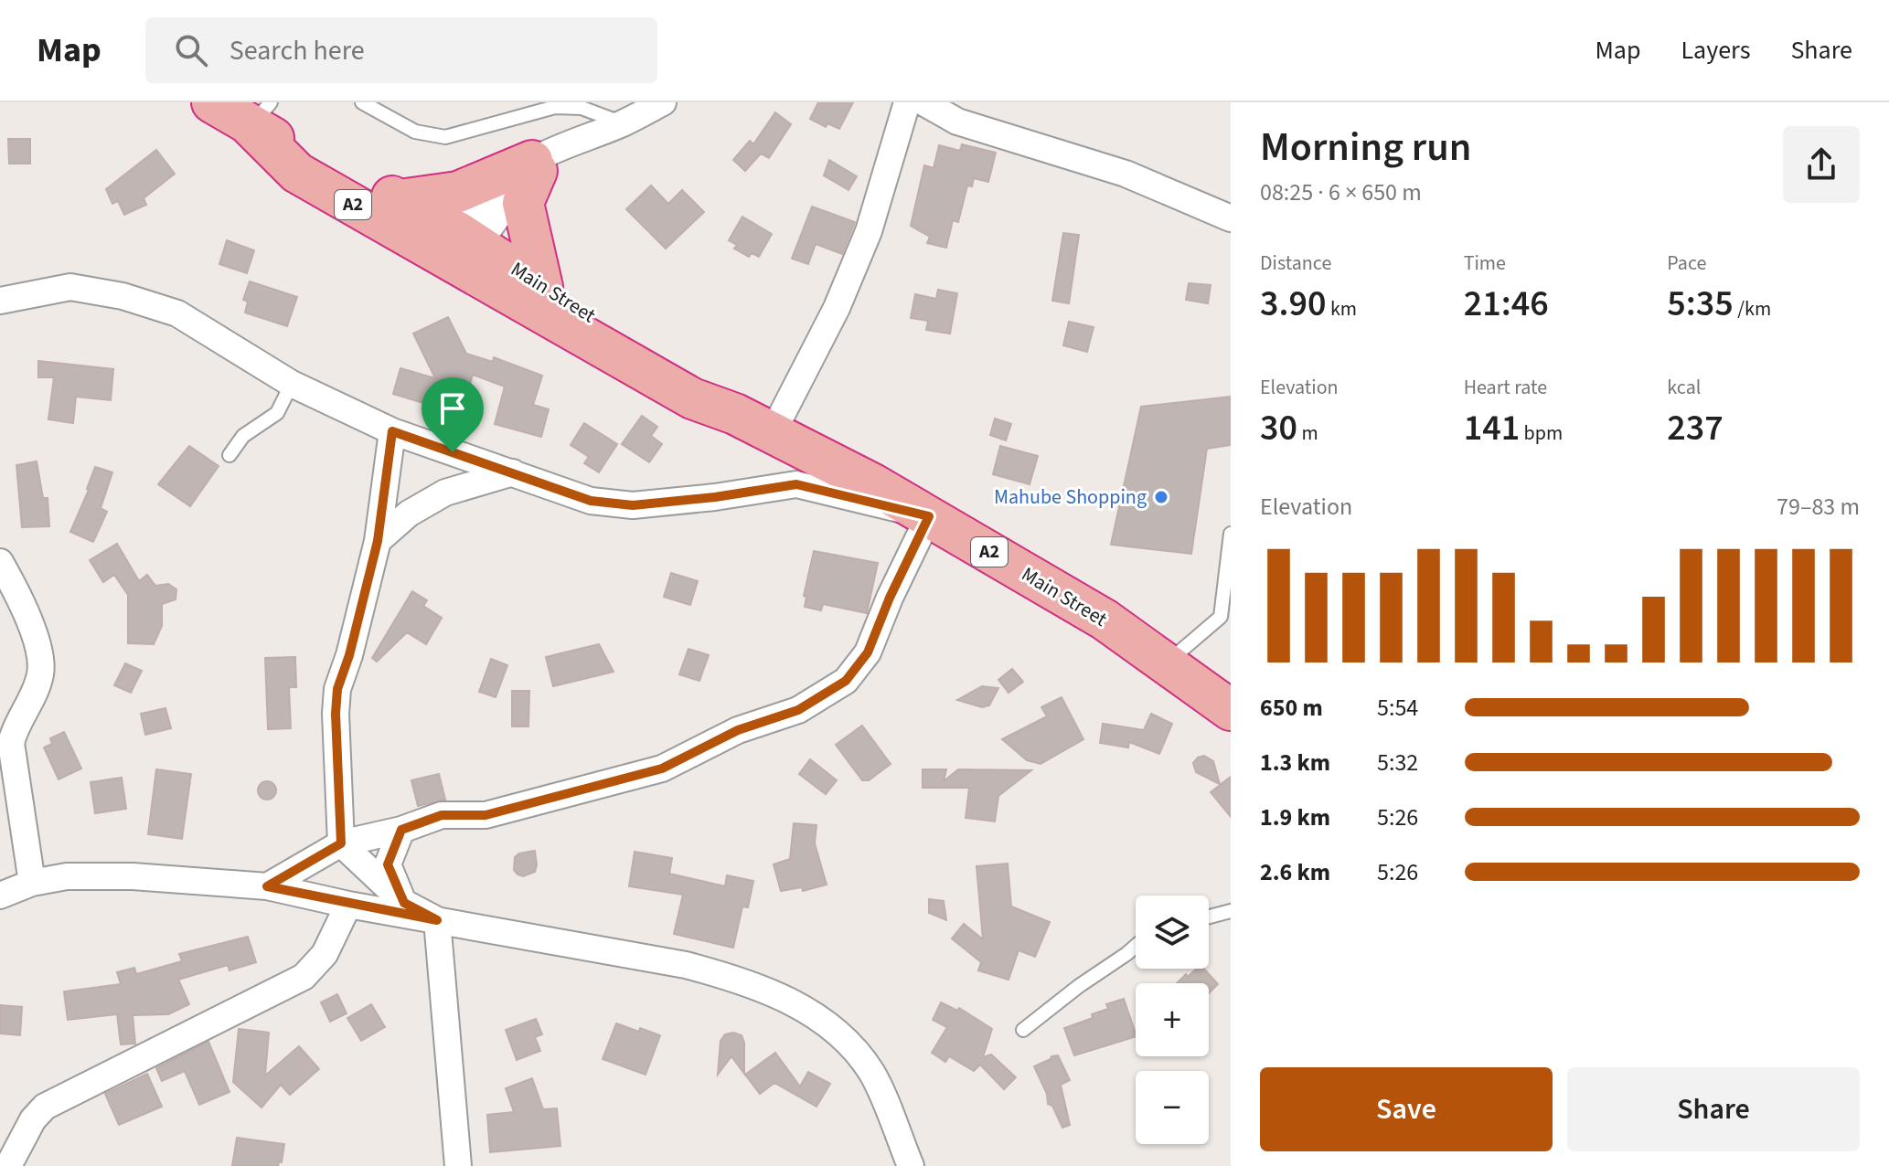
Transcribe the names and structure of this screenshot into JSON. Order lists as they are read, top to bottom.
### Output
{
  "streets": {
    "highway": ["A2", "Main Street"]
  },
  "crossings": [
    ["A2", "Main Street"]
  ],
  "places": ["Mahube Shopping"],
  "page": {
    "header": "Map",
    "search": "Search here",
    "nav": ["Map", "Layers", "Share"],
    "heading": ["Morning run", "08:25 · 6 × 650 m"],
    "stats": [
      ["Distance", "3.90 km"],
      ["Time", "21:46"],
      ["Pace", "5:35 /km"],
      ["Elevation", "30 m"],
      ["Heart rate", "141 bpm"],
      ["kcal", "237"]
    ],
    "chart": ["Elevation", "79–83 m"],
    "list": [
      {
        "name": "650 m",
        "note": "5:54"
      },
      {
        "name": "1.3 km",
        "note": "5:32"
      },
      {
        "name": "1.9 km",
        "note": "5:26"
      },
      {
        "name": "2.6 km",
        "note": "5:26"
      }
    ],
    "map_buttons": ["+", "−"],
    "buttons": ["Save", "Share"]
  }
}
